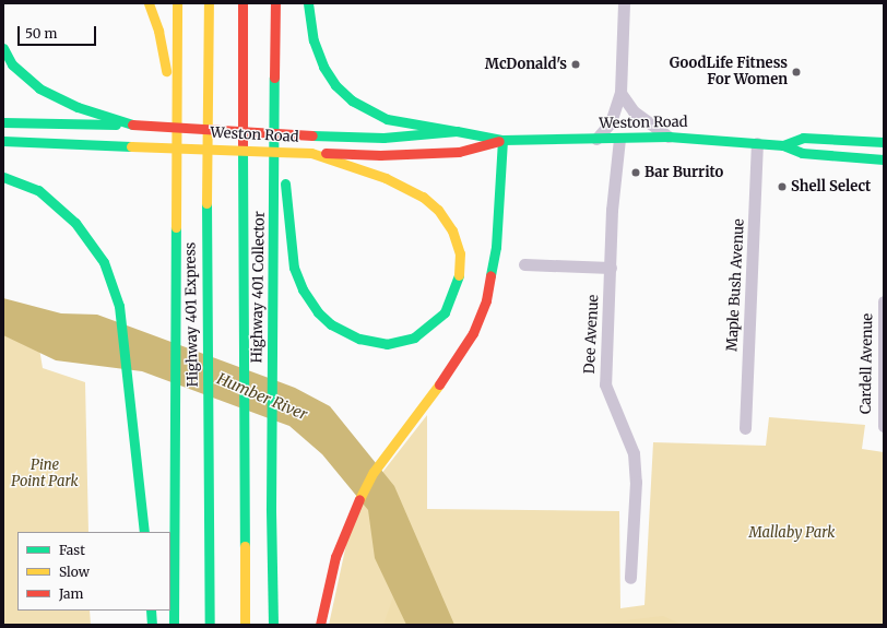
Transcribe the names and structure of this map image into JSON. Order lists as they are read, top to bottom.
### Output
{
  "streets": {
    "main road": ["Weston Road", "Highway 401 Collector", "Highway 401 Express"],
    "street": ["Maple Bush Avenue", "Dee Avenue", "Cardell Avenue"]
  },
  "crossings": [
    ["Weston Road", "Maple Bush Avenue"],
    ["Weston Road", "Dee Avenue"]
  ],
  "water": ["Humber River"],
  "parks": ["Pine Point Park", "Mallaby Park"],
  "places": [
    "McDonald's",
    "GoodLife Fitness For Women",
    "Bar Burrito",
    "Shell Select"
  ],
  "legend": ["Fast", "Slow", "Jam"],
  "scale_bar": "50 m"
}
